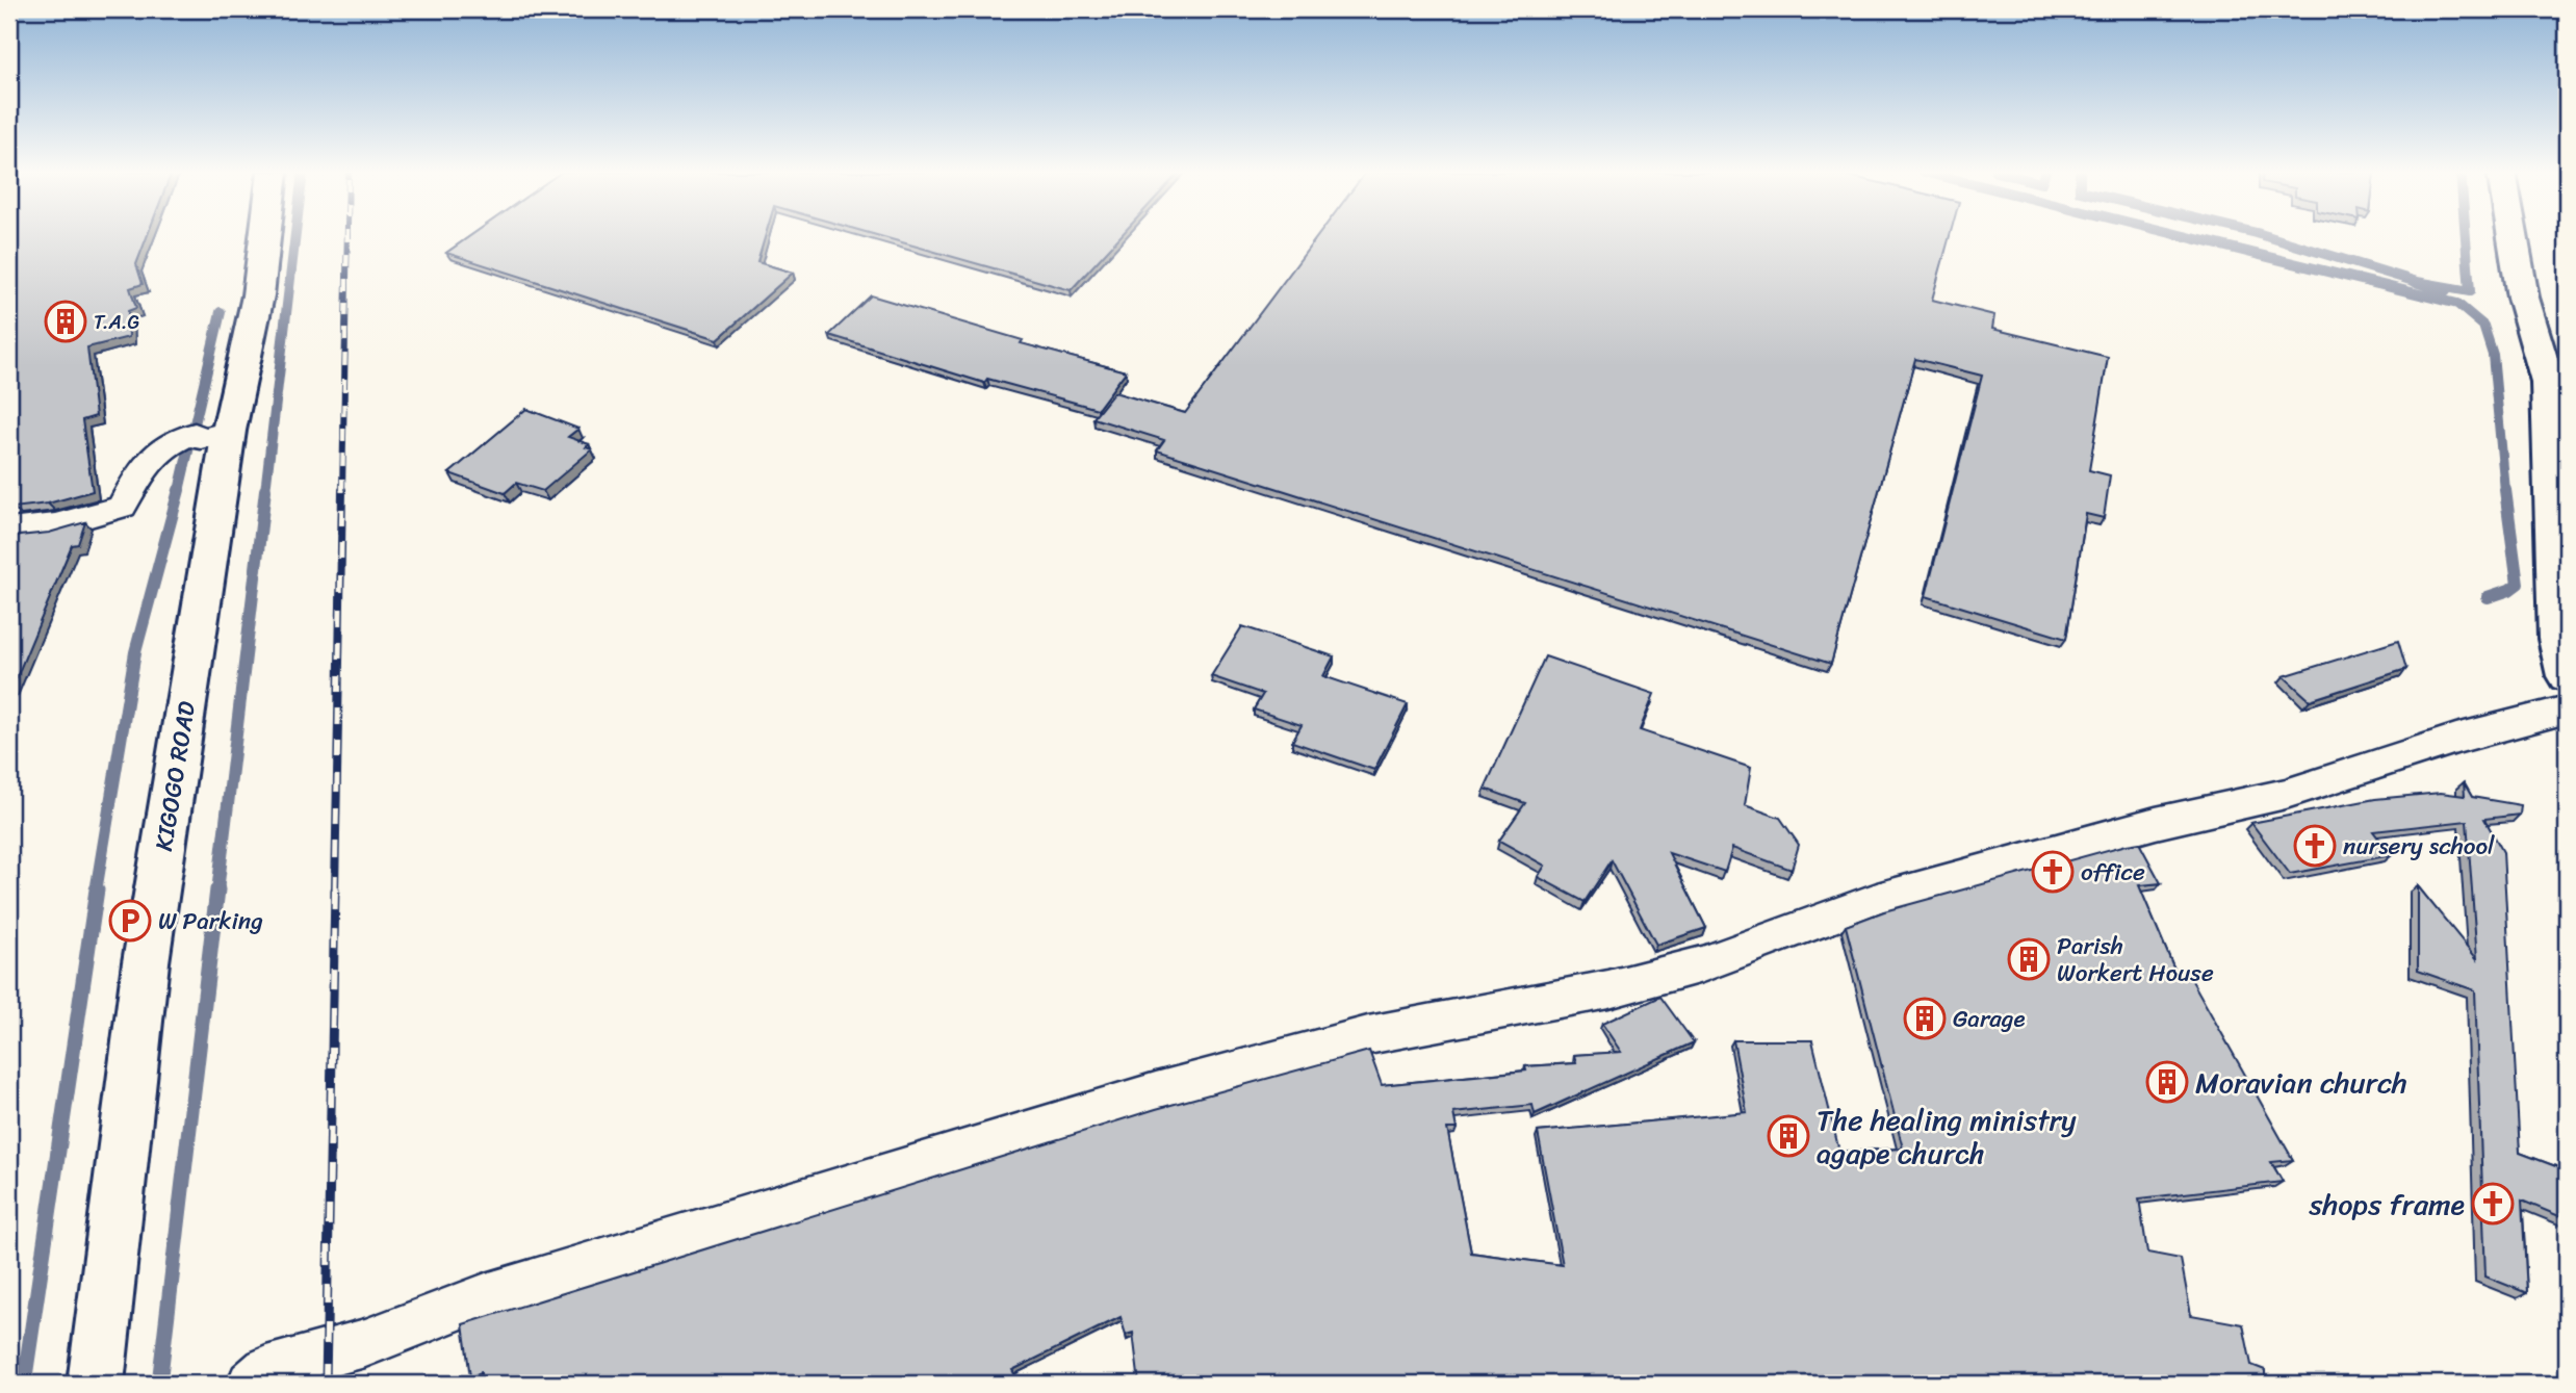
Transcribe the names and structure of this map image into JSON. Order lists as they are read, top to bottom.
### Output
{
  "streets": {
    "main road": ["KIGOGO ROAD"]
  },
  "places": {
    "building": [
      "T.A.G",
      "Parish Workert House",
      "Garage",
      "Moravian church",
      "The healing ministry agape church"
    ],
    "church": ["nursery school", "office", "shops frame"],
    "parking": ["W Parking"]
  }
}
